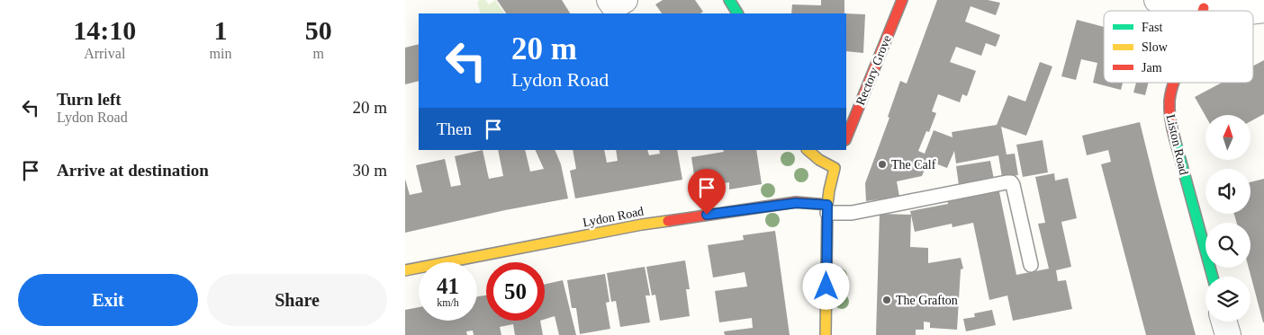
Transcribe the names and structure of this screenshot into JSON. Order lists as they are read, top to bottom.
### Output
{
  "streets": {
    "street": ["Rectory Grove", "Liston Road", "Lydon Road"]
  },
  "crossings": [
    ["Rectory Grove", "Lydon Road"]
  ],
  "places": ["The Calf", "The Grafton"],
  "legend": ["Fast", "Slow", "Jam"],
  "north": "top",
  "page": {
    "eta": [
      "14:10",
      "Arrival",
      "1",
      "min",
      "50",
      "m"
    ],
    "turn": ["20 m", "Lydon Road"],
    "list": [
      {
        "name": "Turn left",
        "note": "Lydon Road",
        "value": "20 m"
      },
      {
        "name": "Arrive at destination",
        "value": "30 m"
      }
    ],
    "then": "Then",
    "speed": "41 km/h",
    "limit": "50",
    "buttons": ["Exit", "Share"]
  }
}
